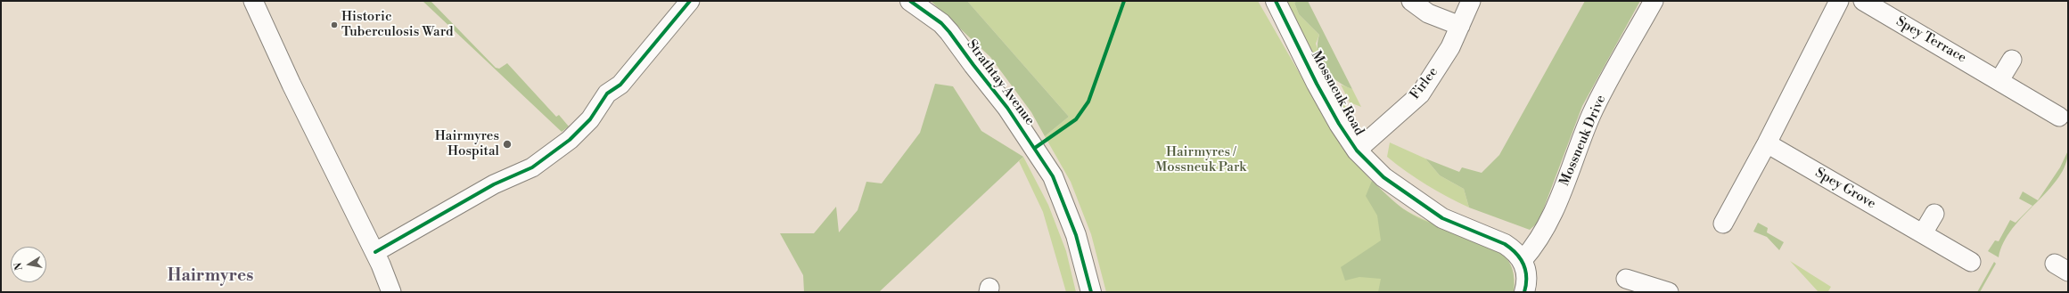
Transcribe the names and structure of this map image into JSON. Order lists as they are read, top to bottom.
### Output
{
  "streets": {
    "street": [
      "Spey Terrace",
      "Strathtay Avenue",
      "Firlee",
      "Mossneuk Road",
      "Mossneuk Drive",
      "Spey Grove"
    ]
  },
  "crossings": [
    ["Firlee", "Mossneuk Road"],
    ["Mossneuk Road", "Mossneuk Drive"]
  ],
  "districts": ["Hairmyres"],
  "parks": ["Hairmyres / Mossneuk Park"],
  "places": ["Historic Tuberculosis Ward", "Hairmyres Hospital"],
  "north": "left"
}
